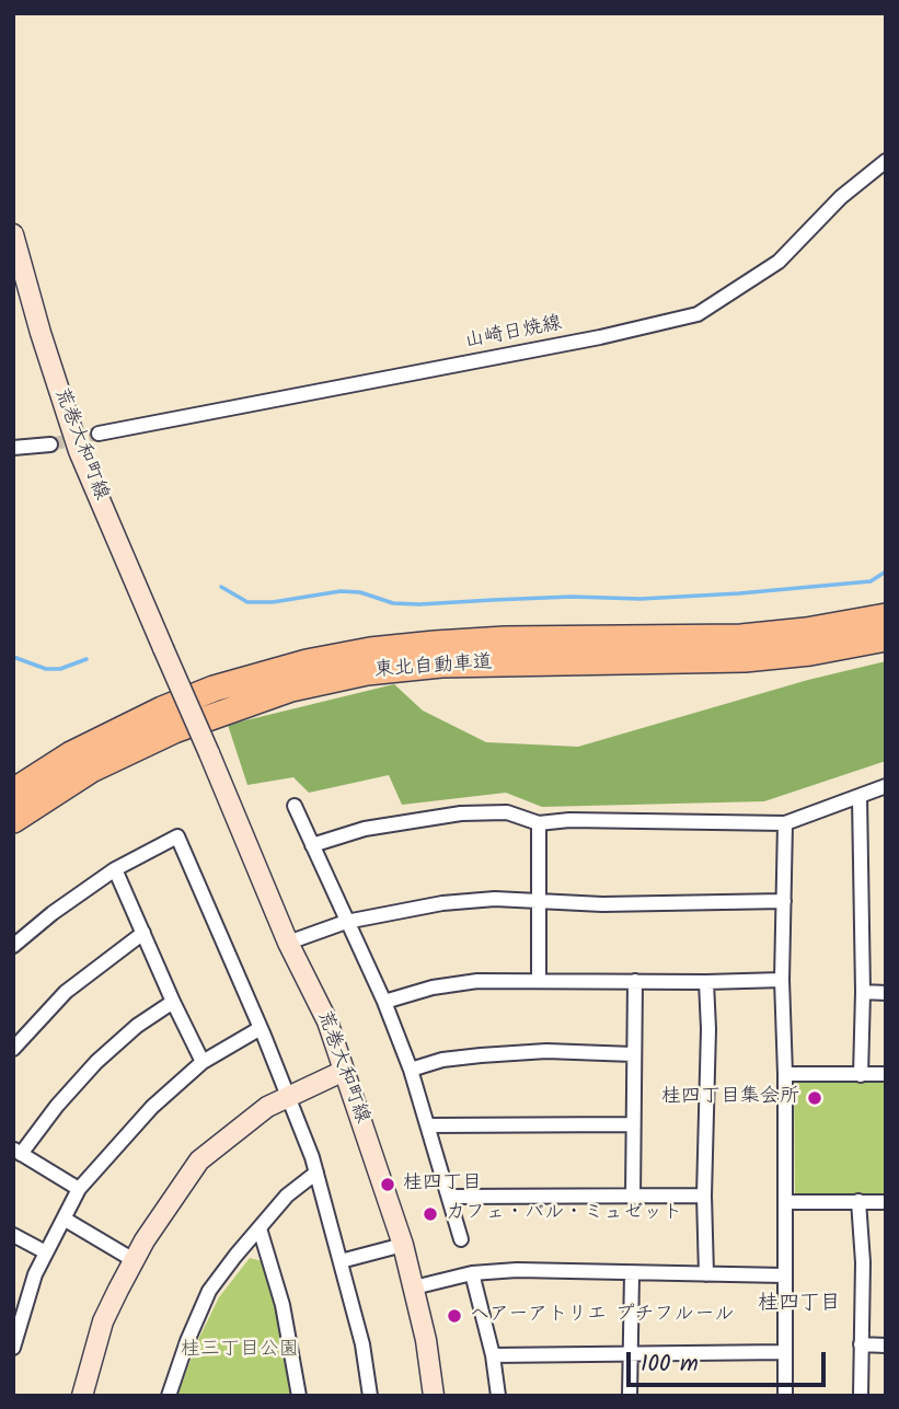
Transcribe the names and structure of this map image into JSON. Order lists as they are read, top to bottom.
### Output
{
  "streets": {
    "highway": ["東北自動車道"],
    "street": ["山崎日焼線", "荒巻大和町線"]
  },
  "districts": ["桂四丁目"],
  "parks": ["桂三丁目公園"],
  "places": [
    "桂四丁目集会所",
    "桂四丁目",
    "カフェ・バル・ミュゼット",
    "ヘアーアトリエ プチフルール"
  ],
  "scale_bar": "100 m"
}
